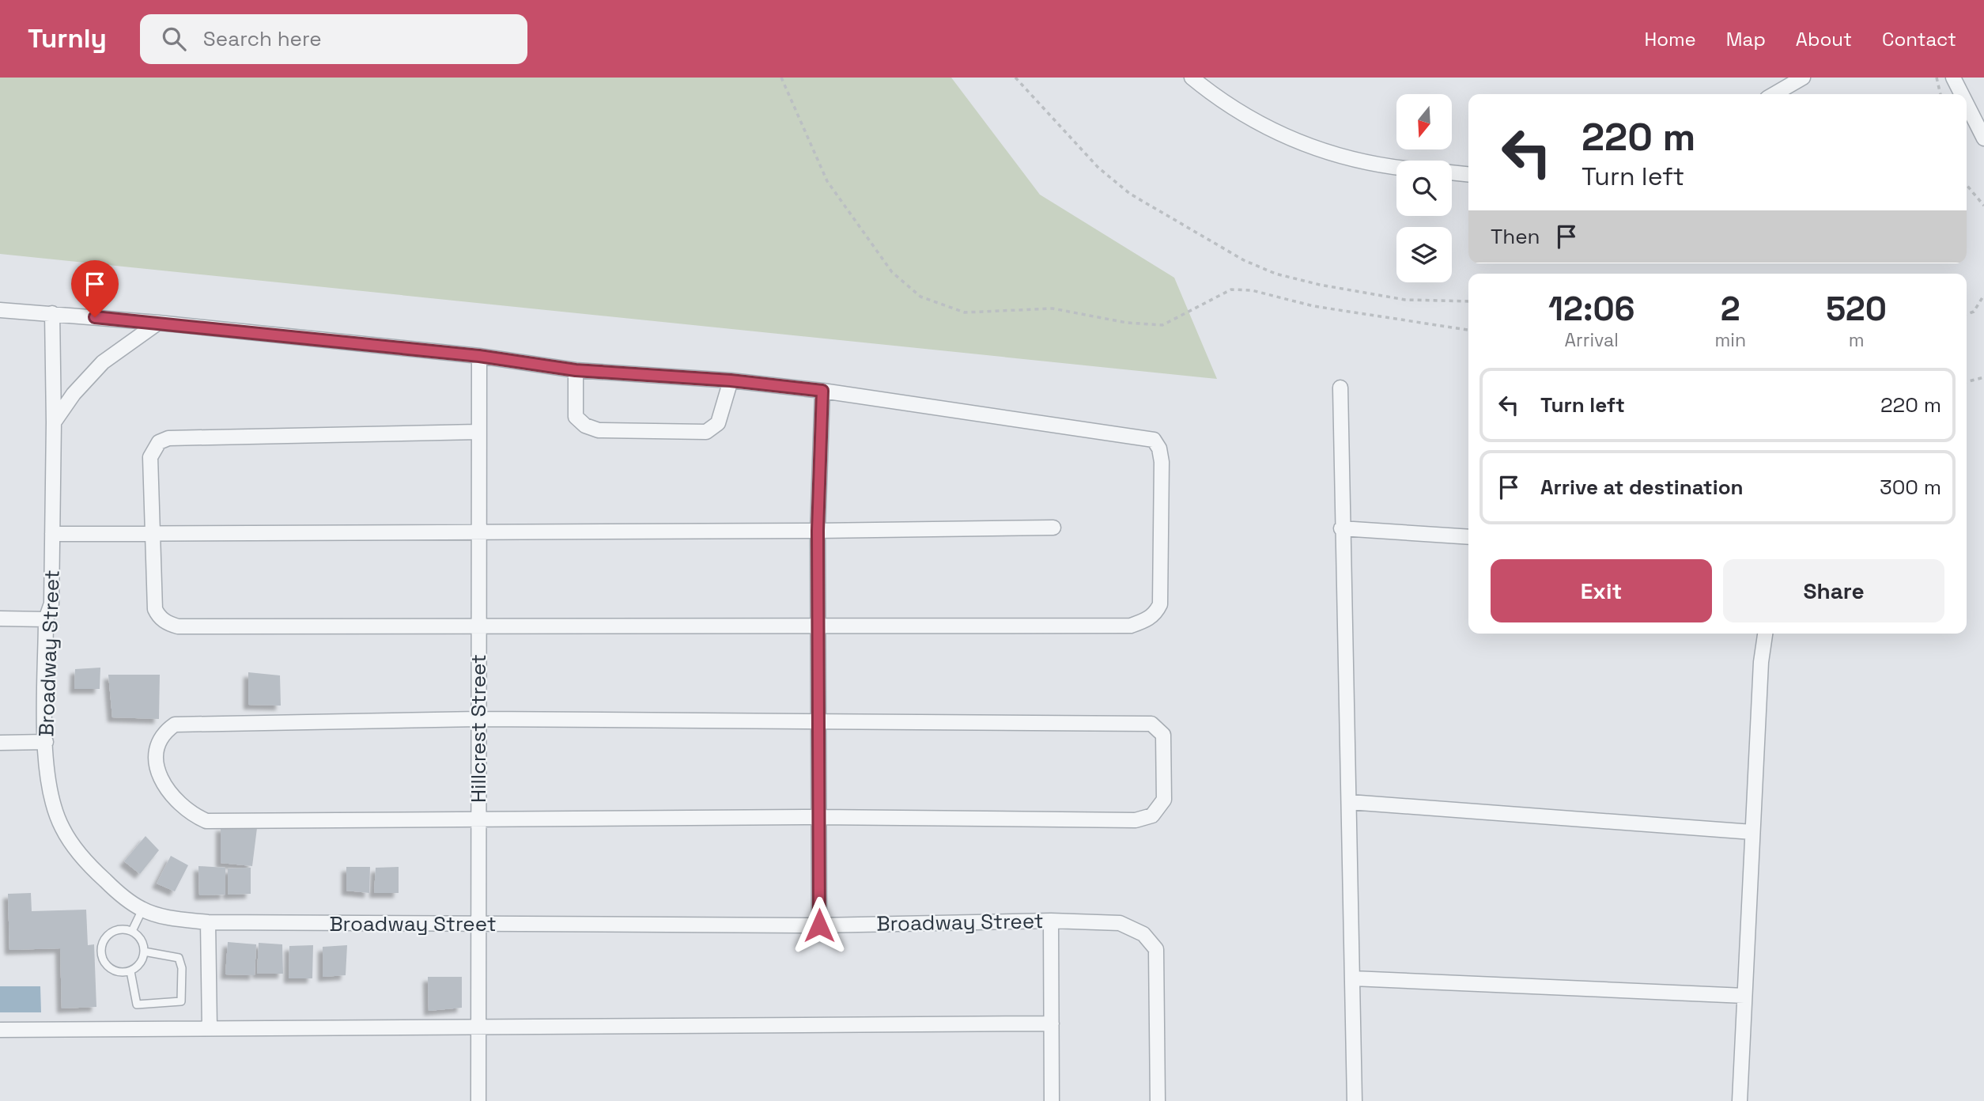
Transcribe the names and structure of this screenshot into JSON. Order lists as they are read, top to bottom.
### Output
{
  "streets": {
    "street": ["Broadway Street", "Hillcrest Street"]
  },
  "crossings": [
    ["Broadway Street", "Hillcrest Street"]
  ],
  "north": "bottom",
  "page": {
    "header": "Turnly",
    "search": "Search here",
    "nav": [
      "Home",
      "Map",
      "About",
      "Contact"
    ],
    "turn": ["220 m", "Turn left"],
    "then": "Then",
    "eta": [
      "12:06",
      "Arrival",
      "2",
      "min",
      "520",
      "m"
    ],
    "list": [
      {
        "name": "Turn left",
        "value": "220 m"
      },
      {
        "name": "Arrive at destination",
        "value": "300 m"
      }
    ],
    "buttons": ["Exit", "Share"]
  }
}
